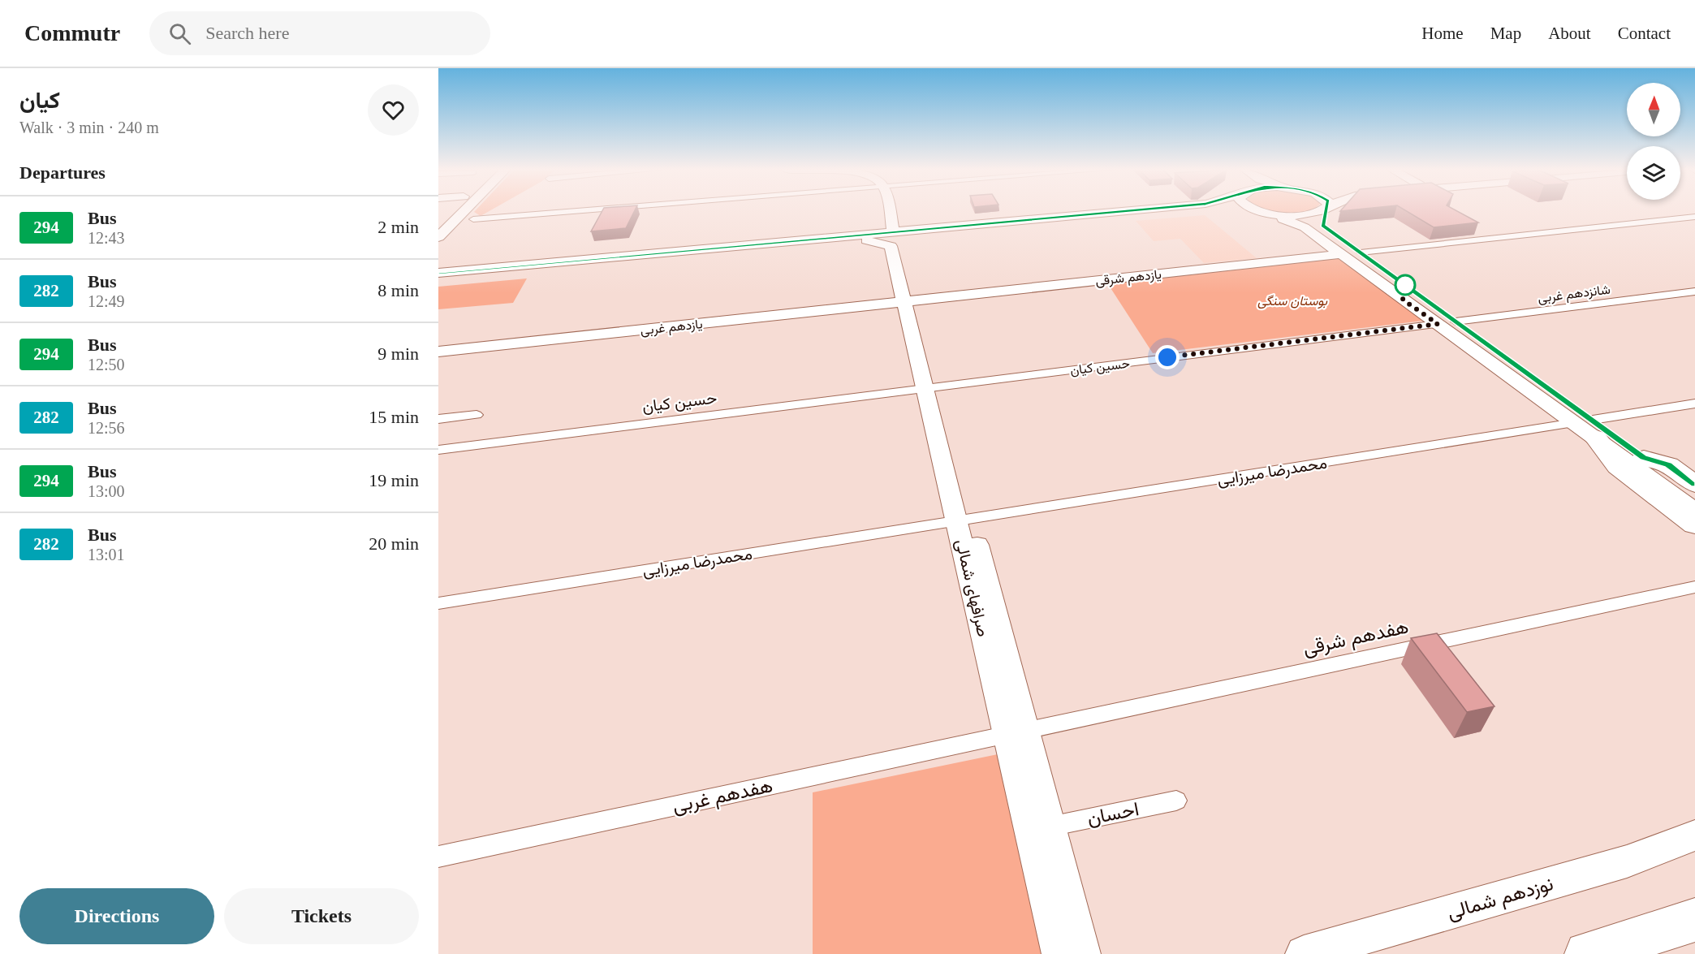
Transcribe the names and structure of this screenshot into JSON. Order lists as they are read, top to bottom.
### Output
{
  "streets": {
    "main road": [
      "یازدهم شرقی",
      "یازدهم غربی",
      "صرافهای شمالی",
      "نوزدهم شمالی"
    ],
    "street": [
      "شانزدهم غربی",
      "حسین کیان",
      "محمدرضا میرزایی",
      "هفدهم شرقی",
      "هفدهم غربی",
      "احسان"
    ]
  },
  "crossings": [
    ["یازدهم شرقی", "یازدهم غربی"],
    ["یازدهم شرقی", "صرافهای شمالی"],
    ["یازدهم غربی", "صرافهای شمالی"],
    ["حسین کیان", "صرافهای شمالی"],
    ["محمدرضا میرزایی", "صرافهای شمالی"],
    ["صرافهای شمالی", "هفدهم شرقی"],
    ["صرافهای شمالی", "هفدهم غربی"],
    ["صرافهای شمالی", "احسان"],
    ["هفدهم شرقی", "هفدهم غربی"]
  ],
  "parks": ["بوستان سنگی"],
  "lines": ["bus line 294"],
  "north": "top",
  "page": {
    "header": "Commutr",
    "search": "Search here",
    "nav": [
      "Home",
      "Map",
      "About",
      "Contact"
    ],
    "heading": [
      ["کیان", "Walk · 3 min · 240 m"],
      "Departures"
    ],
    "list": [
      {
        "mark": "294",
        "name": "Bus",
        "note": "12:43",
        "value": "2 min"
      },
      {
        "mark": "282",
        "name": "Bus",
        "note": "12:49",
        "value": "8 min"
      },
      {
        "mark": "294",
        "name": "Bus",
        "note": "12:50",
        "value": "9 min"
      },
      {
        "mark": "282",
        "name": "Bus",
        "note": "12:56",
        "value": "15 min"
      },
      {
        "mark": "294",
        "name": "Bus",
        "note": "13:00",
        "value": "19 min"
      },
      {
        "mark": "282",
        "name": "Bus",
        "note": "13:01",
        "value": "20 min"
      }
    ],
    "buttons": ["Directions", "Tickets"]
  }
}
